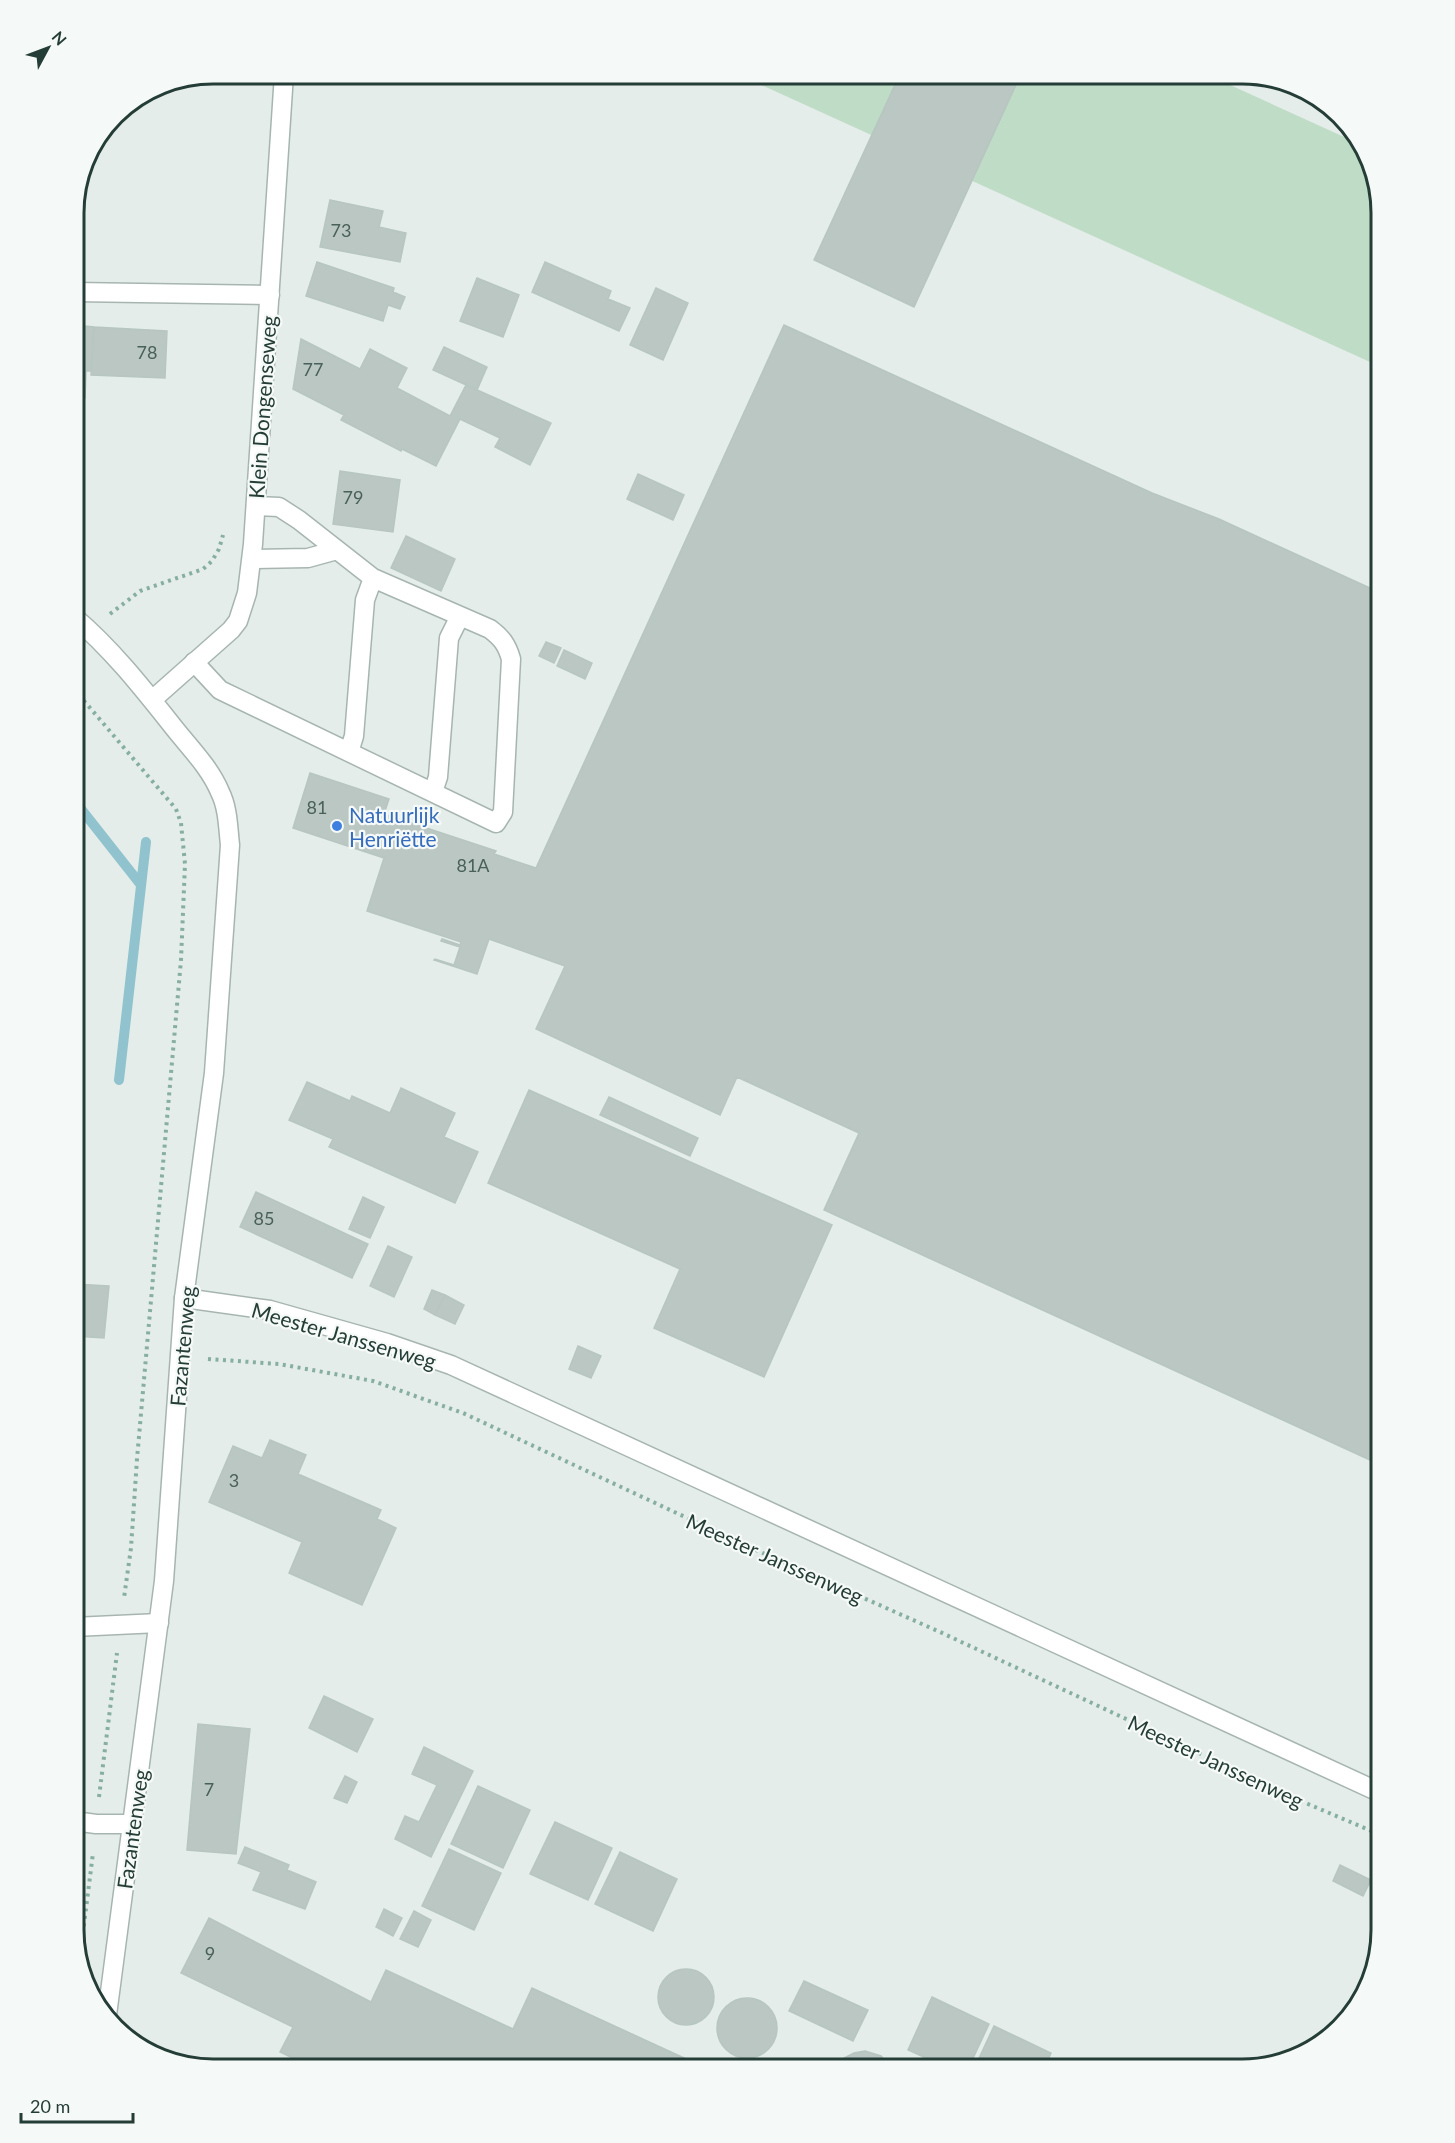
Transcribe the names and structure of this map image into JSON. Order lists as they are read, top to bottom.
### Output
{
  "streets": {
    "street": ["Klein Dongenseweg", "Meester Janssenweg", "Fazantenweg"]
  },
  "crossings": [
    ["Klein Dongenseweg", "Fazantenweg"],
    ["Meester Janssenweg", "Fazantenweg"]
  ],
  "places": ["Natuurlijk Henriëtte"],
  "house_numbers": [
    "73",
    "78",
    "77",
    "79",
    "81",
    "81A",
    "85",
    "3",
    "7",
    "9"
  ],
  "scale_bar": "20 m",
  "north": "top right"
}
